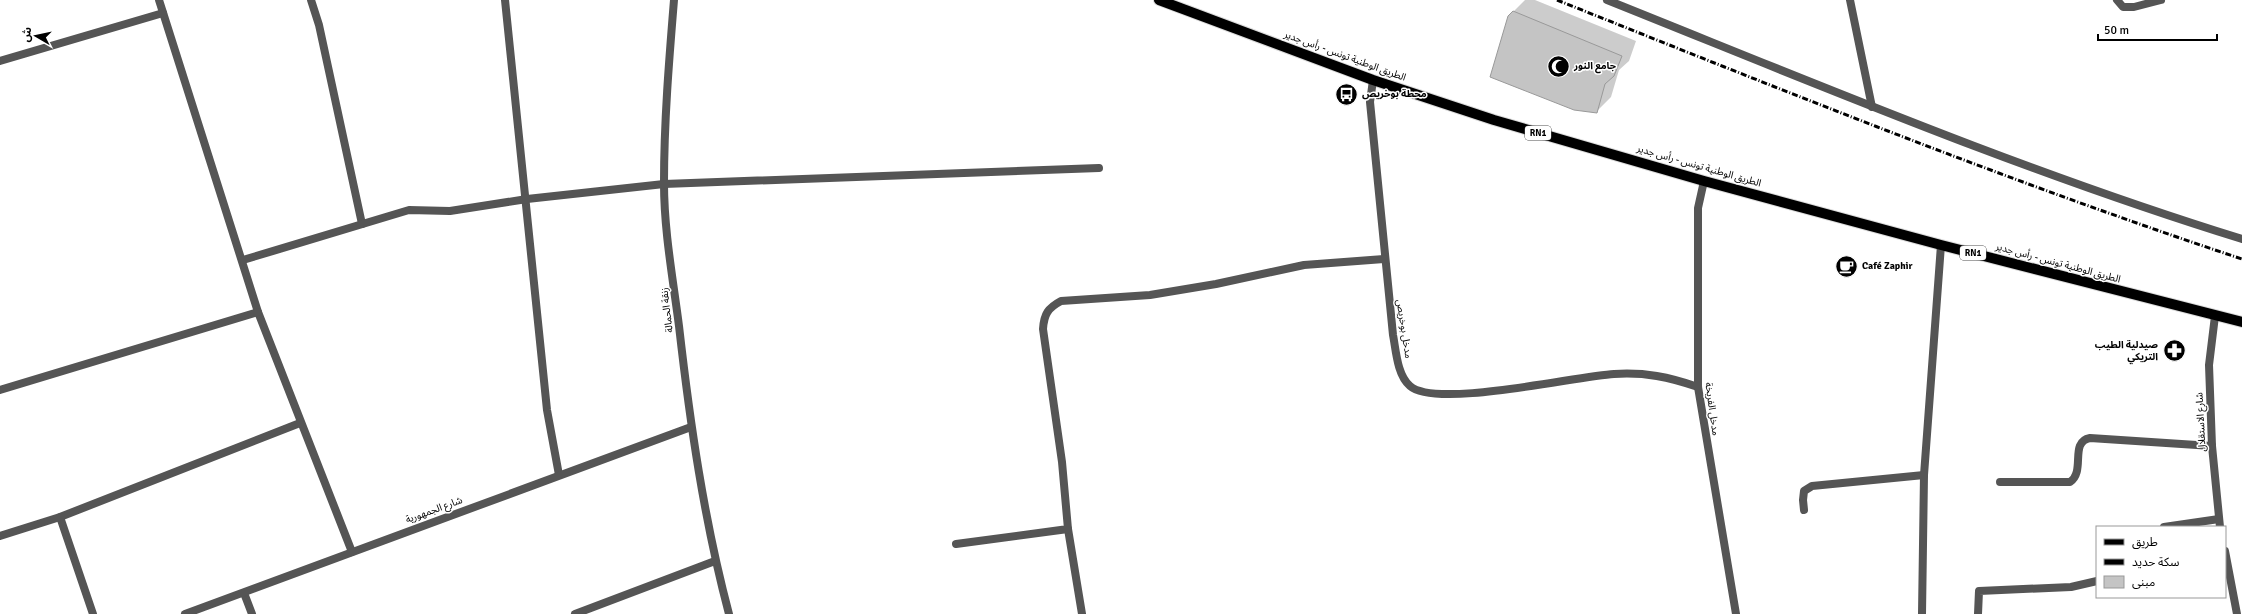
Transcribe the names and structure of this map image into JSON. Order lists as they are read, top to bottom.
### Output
{
  "streets": {
    "main road": ["الطريق الوطنية تونس - رأس جدير", "RN1"],
    "street": [
      "زنقة الحمالة",
      "مدخل بوخريص",
      "مدخل الفريخة",
      "شارع الاستقلال",
      "شارع الجمهورية"
    ]
  },
  "crossings": [
    ["الطريق الوطنية تونس - رأس جدير", "مدخل بوخريص"],
    ["الطريق الوطنية تونس - رأس جدير", "مدخل الفريخة"],
    ["الطريق الوطنية تونس - رأس جدير", "شارع الاستقلال"],
    ["زنقة الحمالة", "شارع الجمهورية"],
    ["مدخل بوخريص", "مدخل الفريخة"]
  ],
  "places": {
    "mosque": ["جامع النور"],
    "bus stop": ["محطة بوخريص"],
    "cafe": ["Café Zaphir"],
    "pharmacy": ["صيدلية الطيب التريكي"]
  },
  "legend": ["طريق", "سكة حديد", "مبنى"],
  "scale_bar": "50 m",
  "north": "left"
}
